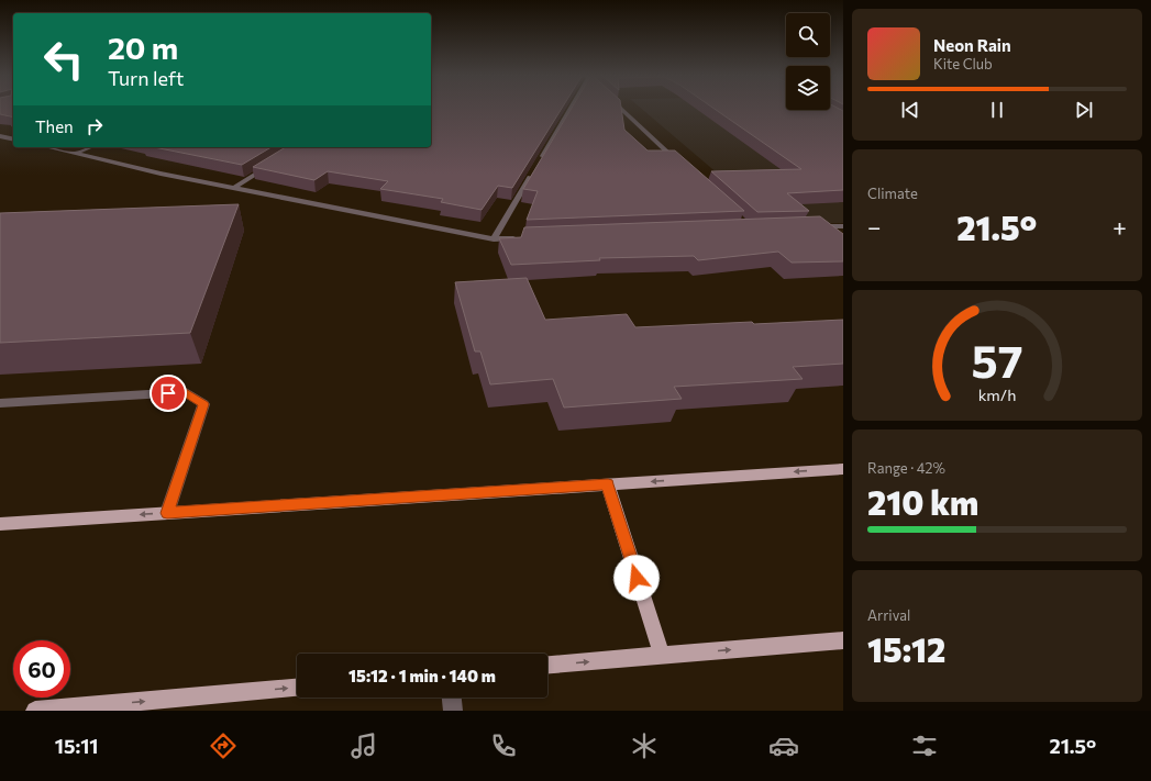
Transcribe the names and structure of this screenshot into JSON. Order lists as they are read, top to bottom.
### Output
{
  "page": {
    "turn": ["20 m", "Turn left"],
    "song": ["Neon Rain", "Kite Club"],
    "then": "Then",
    "tile": [
      "Climate",
      ["Range · 42%", "210 km"],
      ["Arrival", "15:12"]
    ],
    "heat": ["−", "21.5°", "+"],
    "limit": "60",
    "trip": "15:12 · 1 min · 140 m",
    "tabs": ["15:11", "21.5°"],
    "gauge": ["57", "km/h"]
  }
}
